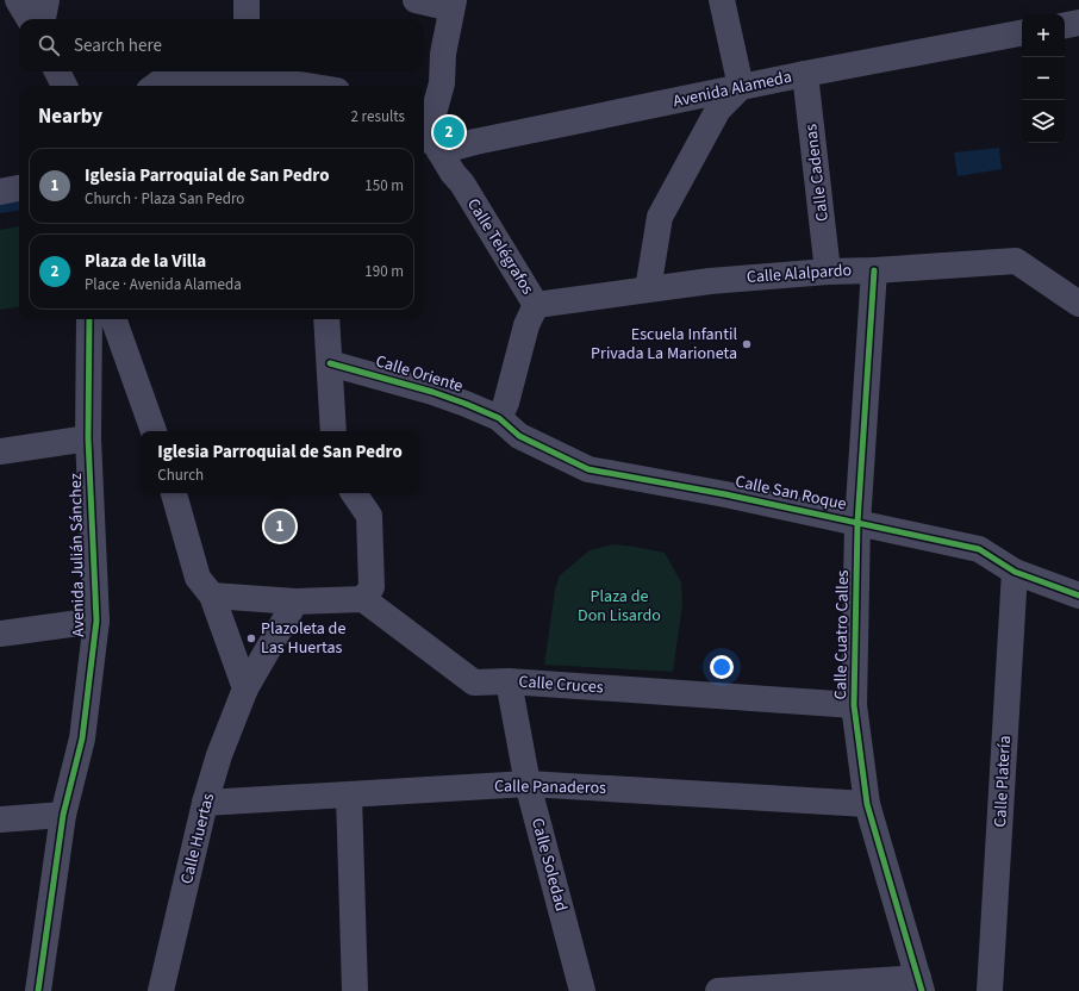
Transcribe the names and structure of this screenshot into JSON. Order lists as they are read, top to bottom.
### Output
{
  "streets": {
    "street": [
      "Avenida Alameda",
      "Calle Cadenas",
      "Calle Telégrafos",
      "Calle Alalpardo",
      "Calle Oriente",
      "Calle San Roque",
      "Avenida Julián Sánchez",
      "Calle Cuatro Calles",
      "Calle Cruces",
      "Calle Platería",
      "Calle Panaderos",
      "Calle Huertas",
      "Calle Soledad"
    ]
  },
  "crossings": [
    ["Avenida Alameda", "Calle Cadenas"],
    ["Avenida Alameda", "Calle Telégrafos"],
    ["Calle Cadenas", "Calle Alalpardo"],
    ["Calle Telégrafos", "Calle Alalpardo"],
    ["Calle Telégrafos", "Calle Oriente"],
    ["Calle Telégrafos", "Calle San Roque"],
    ["Calle Alalpardo", "Calle Cuatro Calles"],
    ["Calle Oriente", "Calle San Roque"],
    ["Calle San Roque", "Calle Cuatro Calles"],
    ["Calle San Roque", "Calle Platería"],
    ["Calle Cuatro Calles", "Calle Cruces"],
    ["Calle Cuatro Calles", "Calle Panaderos"],
    ["Calle Cruces", "Calle Soledad"],
    ["Calle Panaderos", "Calle Huertas"],
    ["Calle Panaderos", "Calle Soledad"]
  ],
  "parks": ["Plaza de Don Lisardo"],
  "places": ["Escuela Infantil Privada La Marioneta", "Plazoleta de Las Huertas"],
  "page": {
    "map_buttons": ["+", "−"],
    "search": "Search here",
    "heading": ["Nearby", "2 results"],
    "pins": ["2", "1"],
    "list": [
      {
        "mark": "1",
        "name": "Iglesia Parroquial de San Pedro",
        "note": "Church · Plaza San Pedro",
        "value": "150 m"
      },
      {
        "mark": "2",
        "name": "Plaza de la Villa",
        "note": "Place · Avenida Alameda",
        "value": "190 m"
      }
    ],
    "popup": ["Iglesia Parroquial de San Pedro", "Church"]
  }
}
